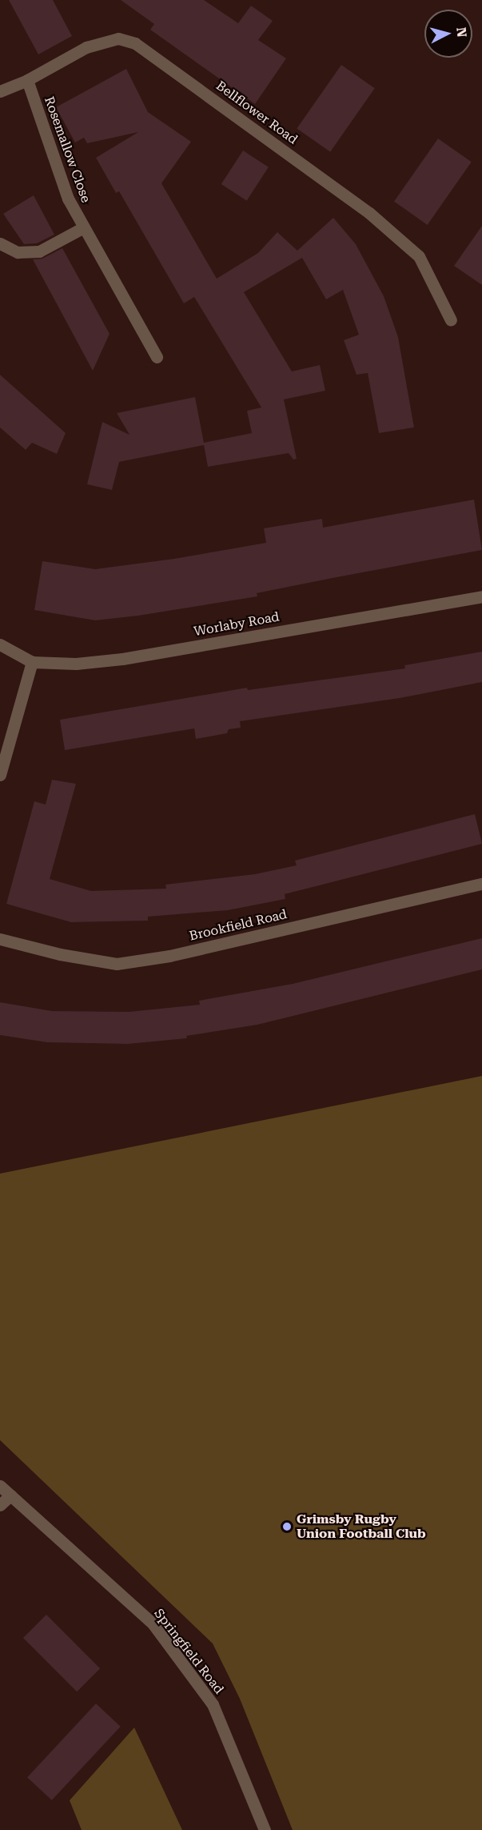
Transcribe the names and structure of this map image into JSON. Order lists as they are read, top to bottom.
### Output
{
  "streets": {
    "street": [
      "Bellflower Road",
      "Rosemallow Close",
      "Worlaby Road",
      "Brookfield Road",
      "Springfield Road"
    ]
  },
  "crossings": [
    ["Bellflower Road", "Rosemallow Close"]
  ],
  "places": ["Grimsby Rugby Union Football Club"],
  "north": "right"
}
